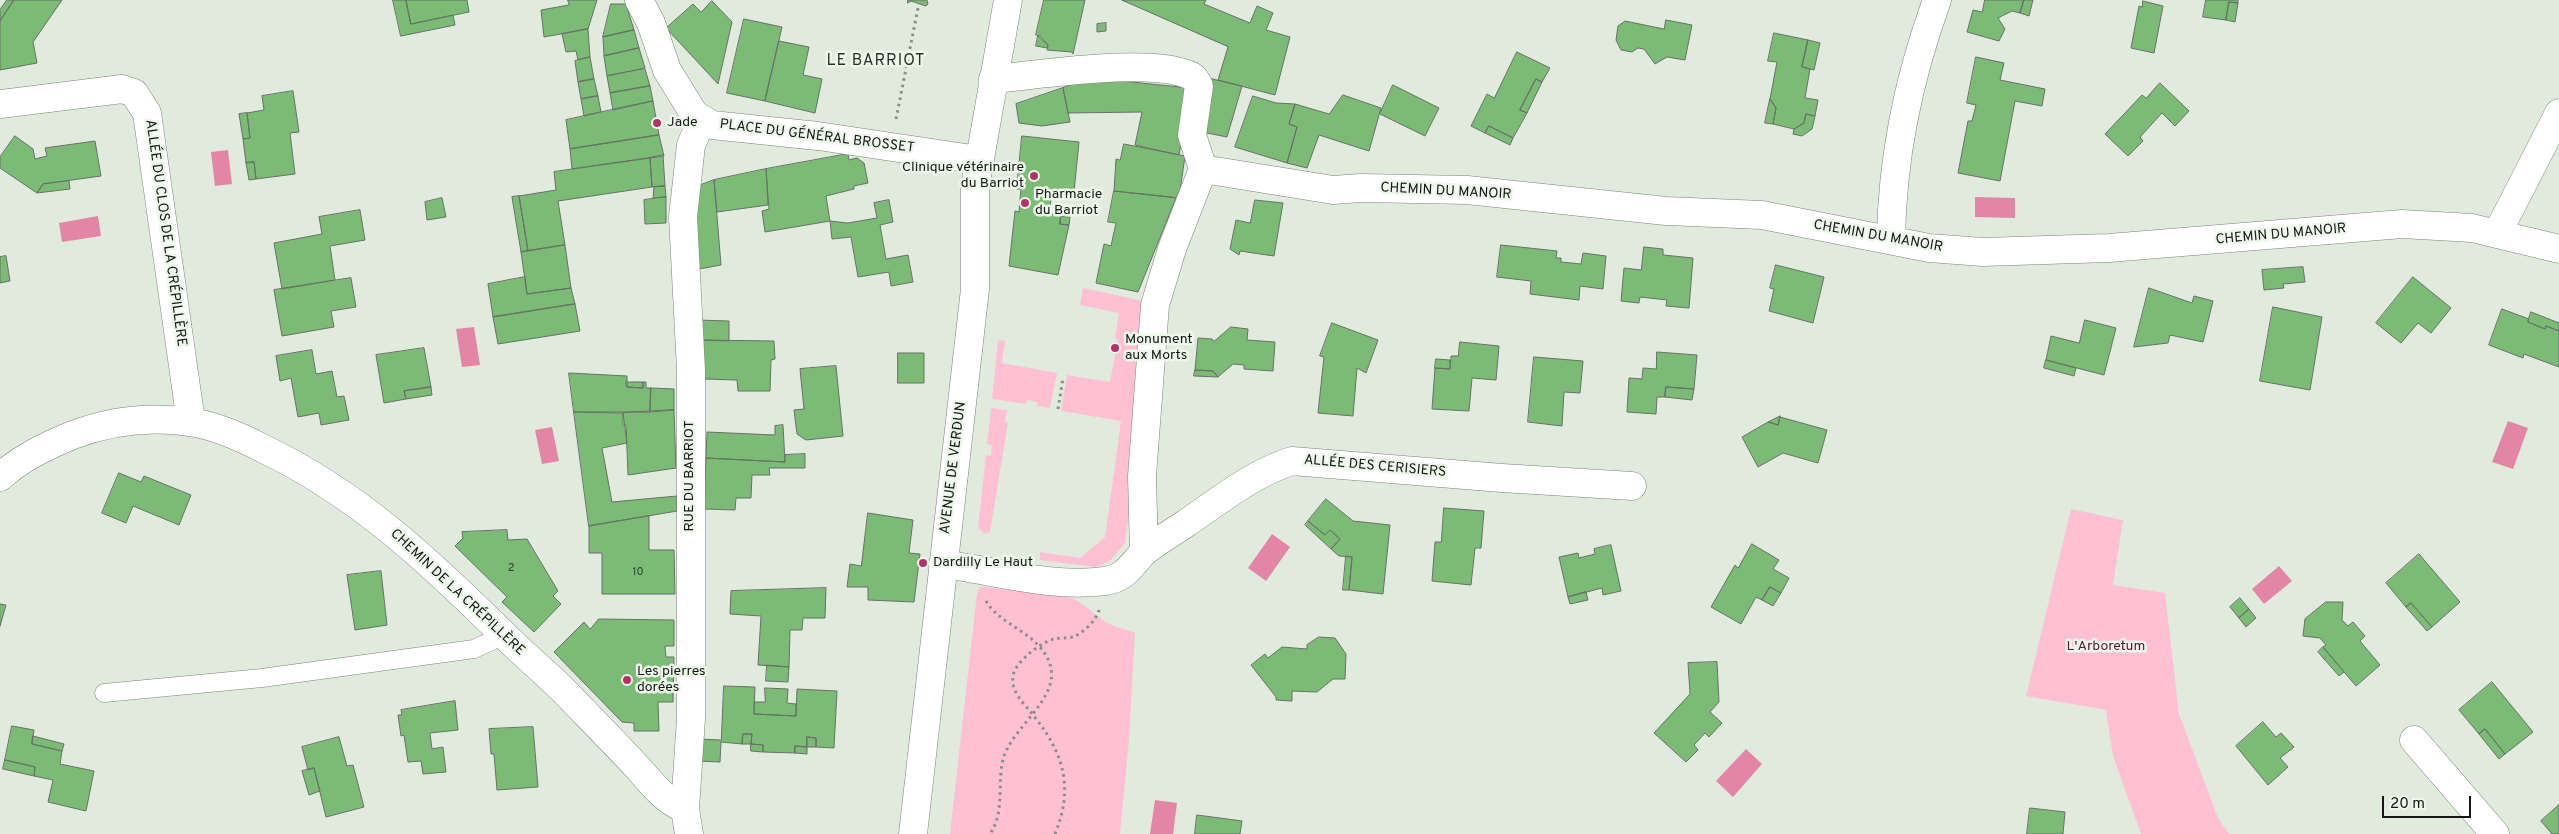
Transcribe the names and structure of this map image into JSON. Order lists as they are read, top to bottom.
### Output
{
  "streets": {
    "street": [
      "PLACE DU GÉNÉRAL BROSSET",
      "CHEMIN DU MANOIR",
      "ALLÉE DU CLOS DE LA CRÉPILLÈRE",
      "ALLÉE DES CERISIERS",
      "AVENUE DE VERDUN",
      "RUE DU BARRIOT",
      "CHEMIN DE LA CRÉPILLÈRE"
    ]
  },
  "crossings": [
    ["PLACE DU GÉNÉRAL BROSSET", "AVENUE DE VERDUN"],
    ["PLACE DU GÉNÉRAL BROSSET", "RUE DU BARRIOT"],
    ["ALLÉE DU CLOS DE LA CRÉPILLÈRE", "CHEMIN DE LA CRÉPILLÈRE"],
    ["RUE DU BARRIOT", "CHEMIN DE LA CRÉPILLÈRE"]
  ],
  "districts": ["LE BARRIOT"],
  "parks": ["L'Arboretum"],
  "places": [
    "Jade",
    "Clinique vétérinaire du Barriot",
    "Pharmacie du Barriot",
    "Monument aux Morts",
    "Dardilly Le Haut",
    "Les pierres dorées"
  ],
  "house_numbers": ["2", "10"],
  "scale_bar": "20 m"
}
